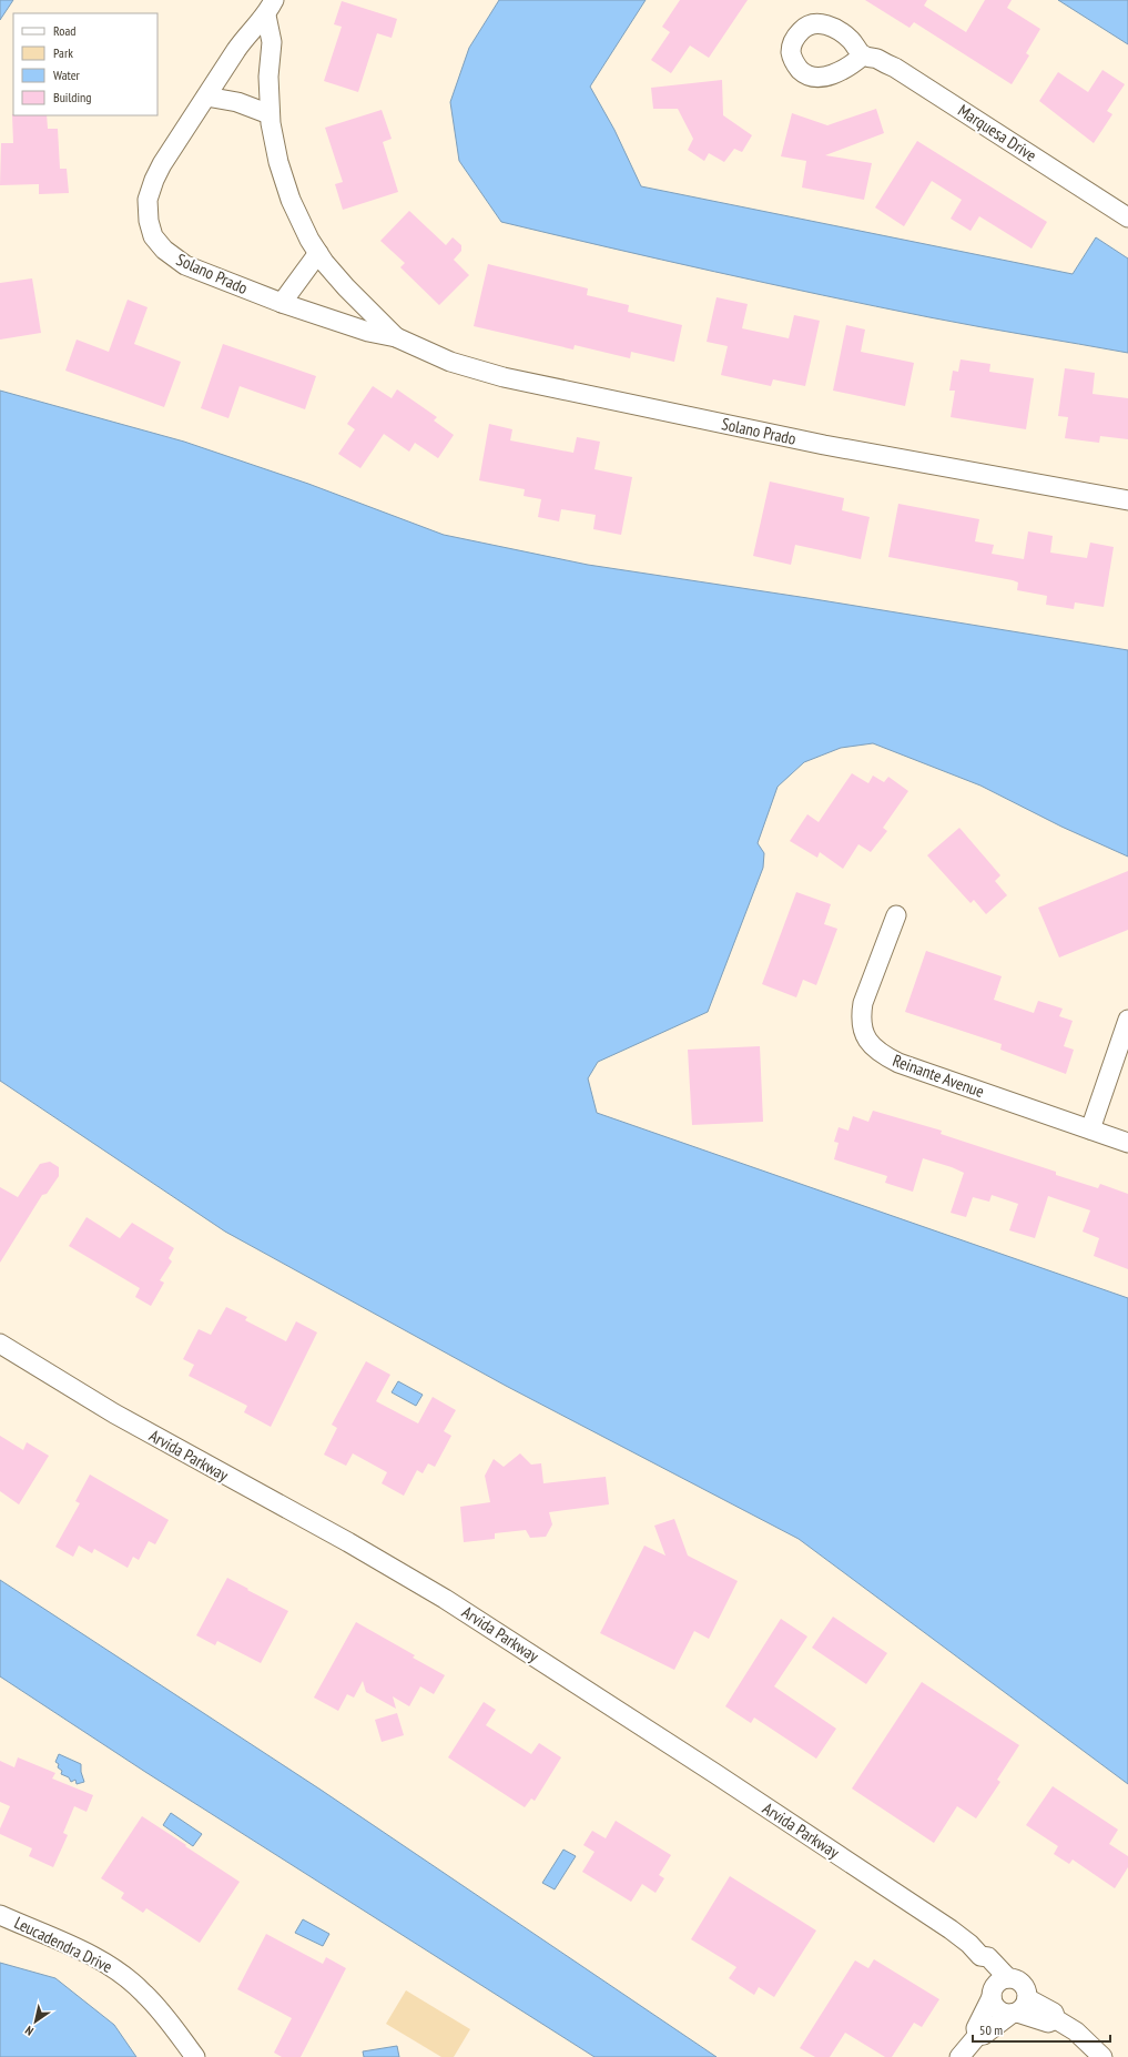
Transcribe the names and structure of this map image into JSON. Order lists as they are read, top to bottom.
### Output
{
  "streets": {
    "street": [
      "Marquesa Drive",
      "Solano Prado",
      "Reinante Avenue",
      "Arvida Parkway",
      "Leucadendra Drive"
    ]
  },
  "legend": [
    "Road",
    "Park",
    "Water",
    "Building"
  ],
  "scale_bar": "50 m",
  "north": "bottom left"
}
